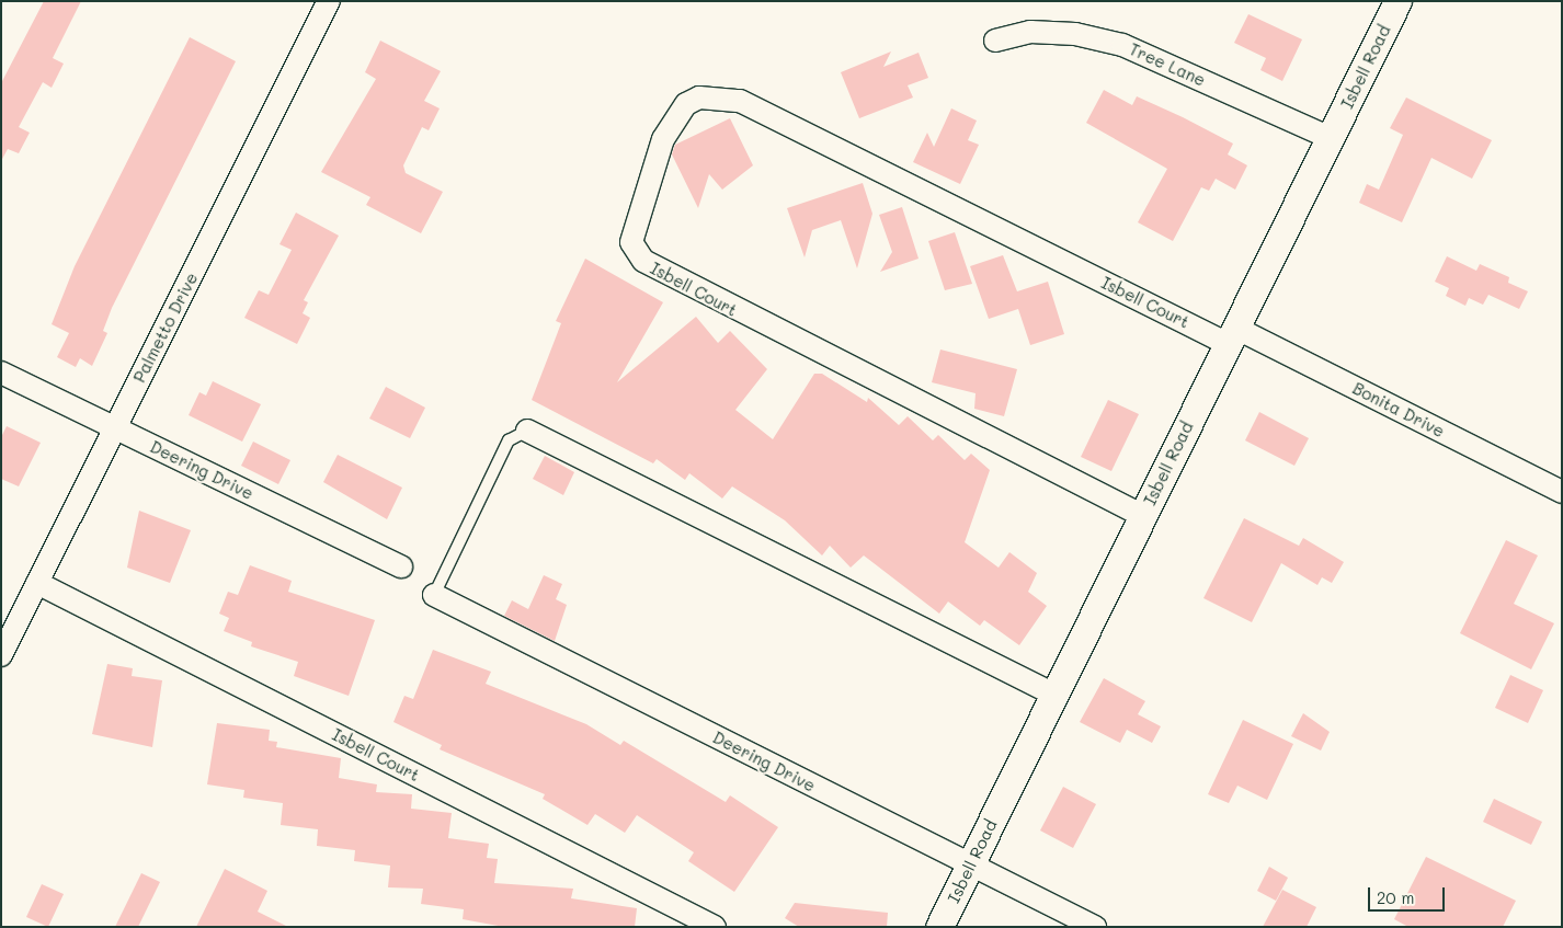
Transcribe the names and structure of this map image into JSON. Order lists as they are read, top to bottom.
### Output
{
  "streets": {
    "street": [
      "Tree Lane",
      "Isbell Road",
      "Isbell Court",
      "Palmetto Drive",
      "Bonita Drive",
      "Deering Drive"
    ]
  },
  "crossings": [
    ["Tree Lane", "Isbell Road"],
    ["Isbell Road", "Isbell Court"],
    ["Isbell Road", "Bonita Drive"],
    ["Isbell Road", "Deering Drive"],
    ["Isbell Court", "Palmetto Drive"],
    ["Isbell Court", "Bonita Drive"],
    ["Palmetto Drive", "Deering Drive"]
  ],
  "scale_bar": "20 m"
}
